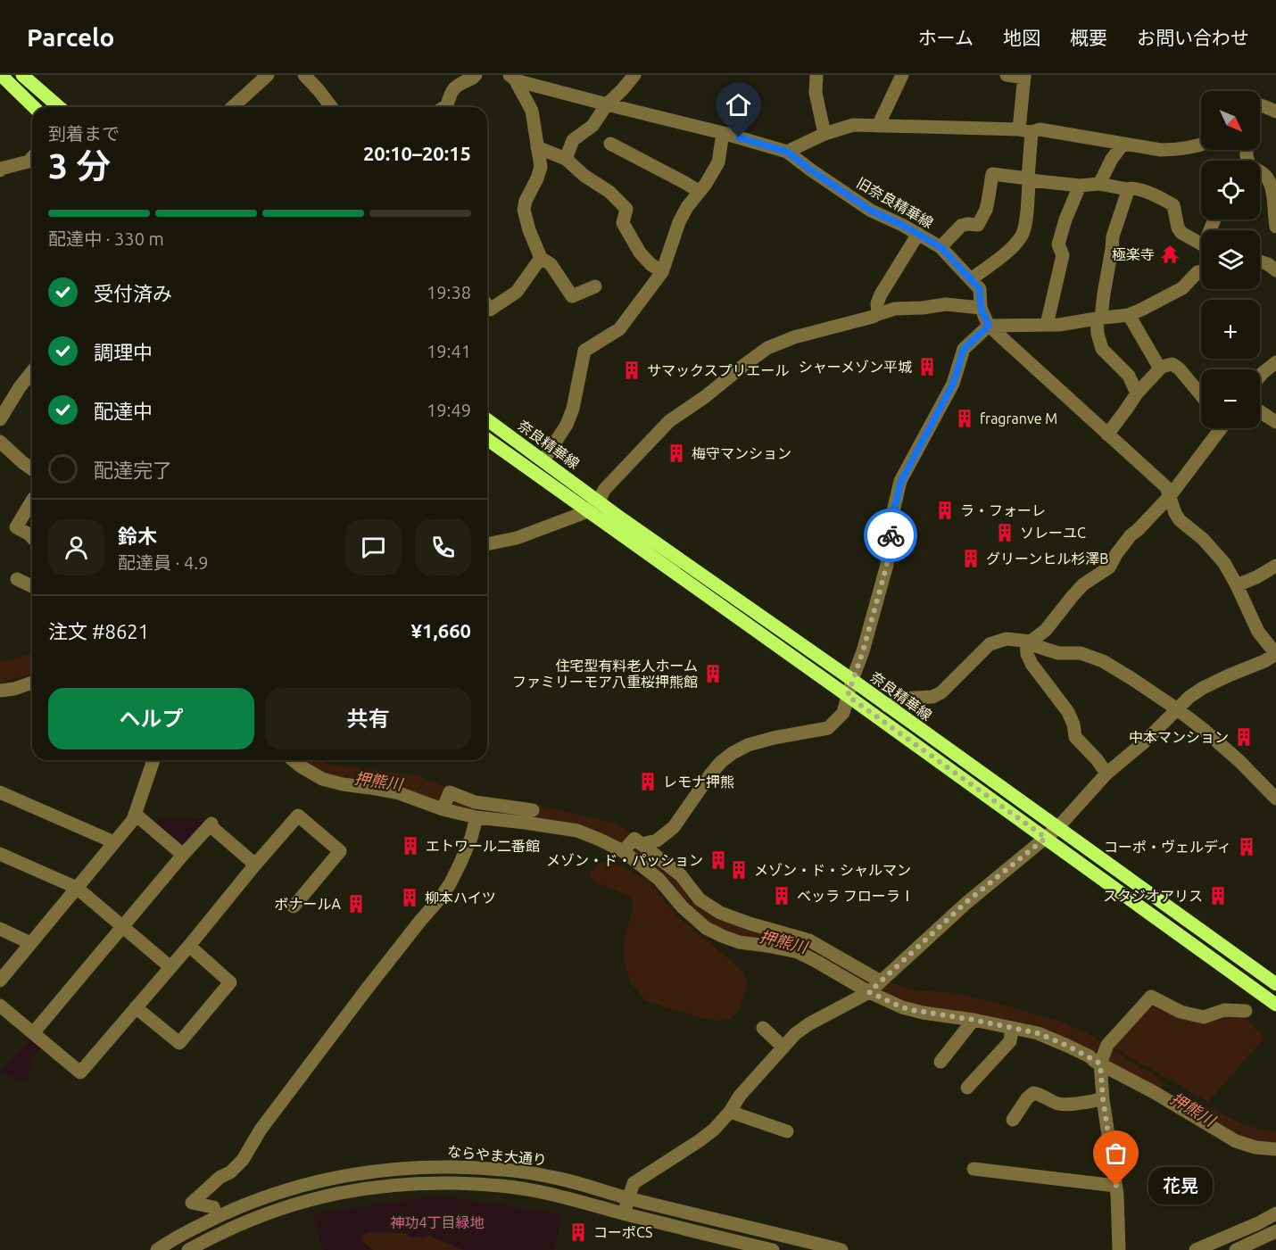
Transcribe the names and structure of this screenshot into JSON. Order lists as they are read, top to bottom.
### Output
{
  "streets": {
    "main road": ["奈良精華線"],
    "street": ["旧奈良精華線", "ならやま大通り"]
  },
  "water": ["押熊川"],
  "parks": ["神功4丁目緑地"],
  "places": {
    "temple": ["極楽寺"],
    "building": [
      "シャーメゾン平城",
      "サマックスプリエール",
      "fragranve M",
      "梅守マンション",
      "ラ・フォーレ",
      "ソレーユC",
      "グリーンヒル杉澤B",
      "住宅型有料老人ホーム ファミリーモア八重桜押熊館",
      "中本マンション",
      "レモナ押熊",
      "エトワール二番館",
      "コーポ・ヴェルディ",
      "メゾン・ド・パッション",
      "メゾン・ド・シャルマン",
      "ベッラ フローラⅠ",
      "スタジオアリス",
      "柳本ハイツ",
      "ボナールA",
      "コーポCS"
    ],
    "other": ["花晃"]
  },
  "north": "bottom right",
  "page": {
    "header": "Parcelo",
    "nav": [
      "ホーム",
      "地図",
      "概要",
      "お問い合わせ"
    ],
    "map_buttons": ["+", "−"],
    "heading": ["3 分", "到着まで", "20:10–20:15"],
    "panel": [
      "鈴木",
      "配達員 · 4.9",
      "注文 #8621",
      "¥1,660"
    ],
    "bar": "配達中 · 330 m",
    "list": [
      ["受付済み", "19:38"],
      ["調理中", "19:41"],
      ["配達中", "19:49"],
      "配達完了"
    ],
    "buttons": ["ヘルプ", "共有"],
    "bubble": "花晃"
  }
}
